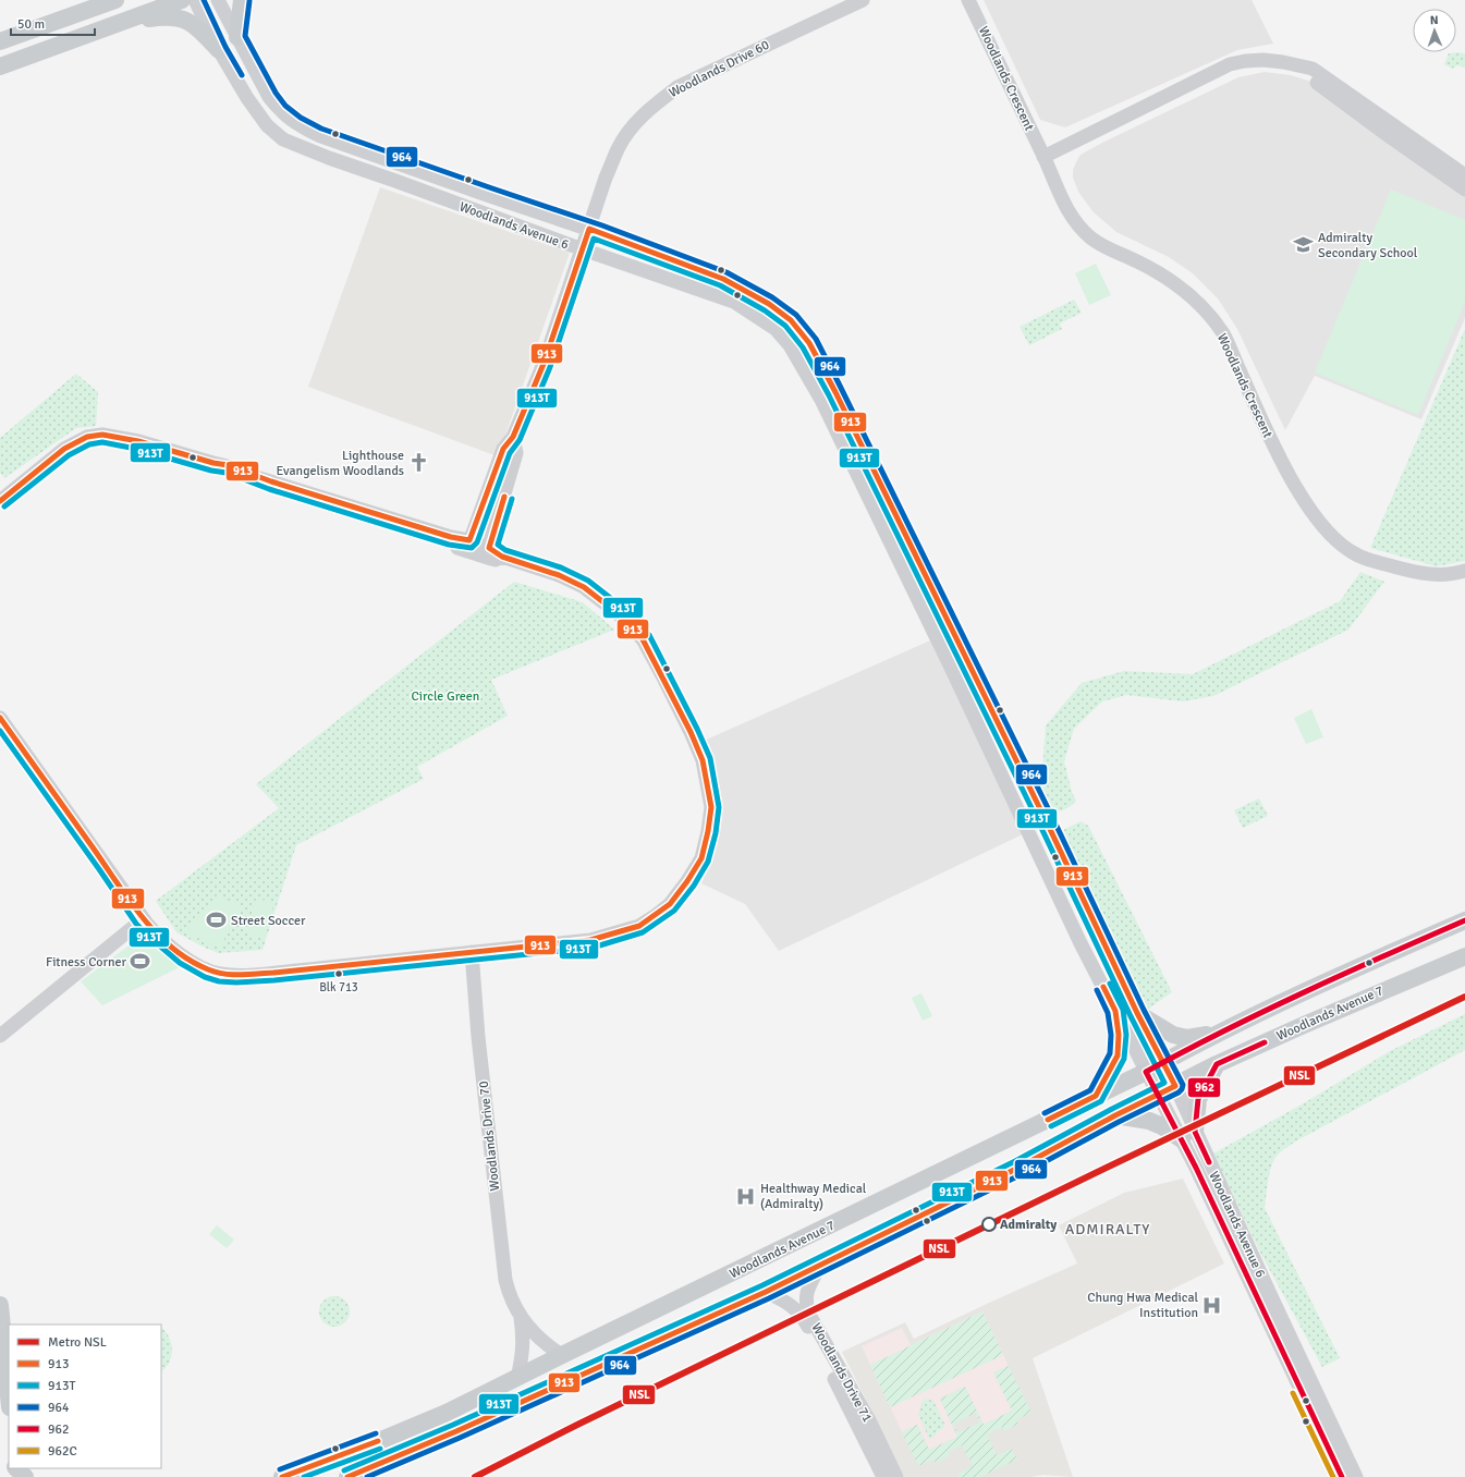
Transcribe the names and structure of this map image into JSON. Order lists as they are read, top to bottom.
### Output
{
  "streets": {
    "main road": ["Woodlands Avenue 7"],
    "street": [
      "Woodlands Drive 60",
      "Woodlands Crescent",
      "Woodlands Avenue 6",
      "Woodlands Drive 70",
      "Woodlands Drive 71"
    ]
  },
  "crossings": [
    ["Woodlands Drive 60", "Woodlands Avenue 6"],
    ["Woodlands Avenue 6", "Woodlands Avenue 7"],
    ["Woodlands Avenue 7", "Woodlands Drive 70"],
    ["Woodlands Avenue 7", "Woodlands Drive 71"]
  ],
  "districts": ["ADMIRALTY"],
  "parks": ["Circle Green"],
  "places": {
    "school or university": ["Admiralty Secondary School"],
    "church": ["Lighthouse Evangelism Woodlands"],
    "sports": ["Street Soccer", "Fitness Corner"],
    "other": ["Blk 713", "Admiralty"],
    "hospital": ["Healthway Medical (Admiralty)", "Chung Hwa Medical Institution"]
  },
  "lines": [
    "transit line 964",
    "transit line 913",
    "transit line 913T",
    "transit line 962",
    "metro line NSL",
    "transit line 962C"
  ],
  "legend": [
    "Metro NSL",
    "913",
    "913T",
    "964",
    "962",
    "962C"
  ],
  "scale_bar": "50 m",
  "north": "top"
}
